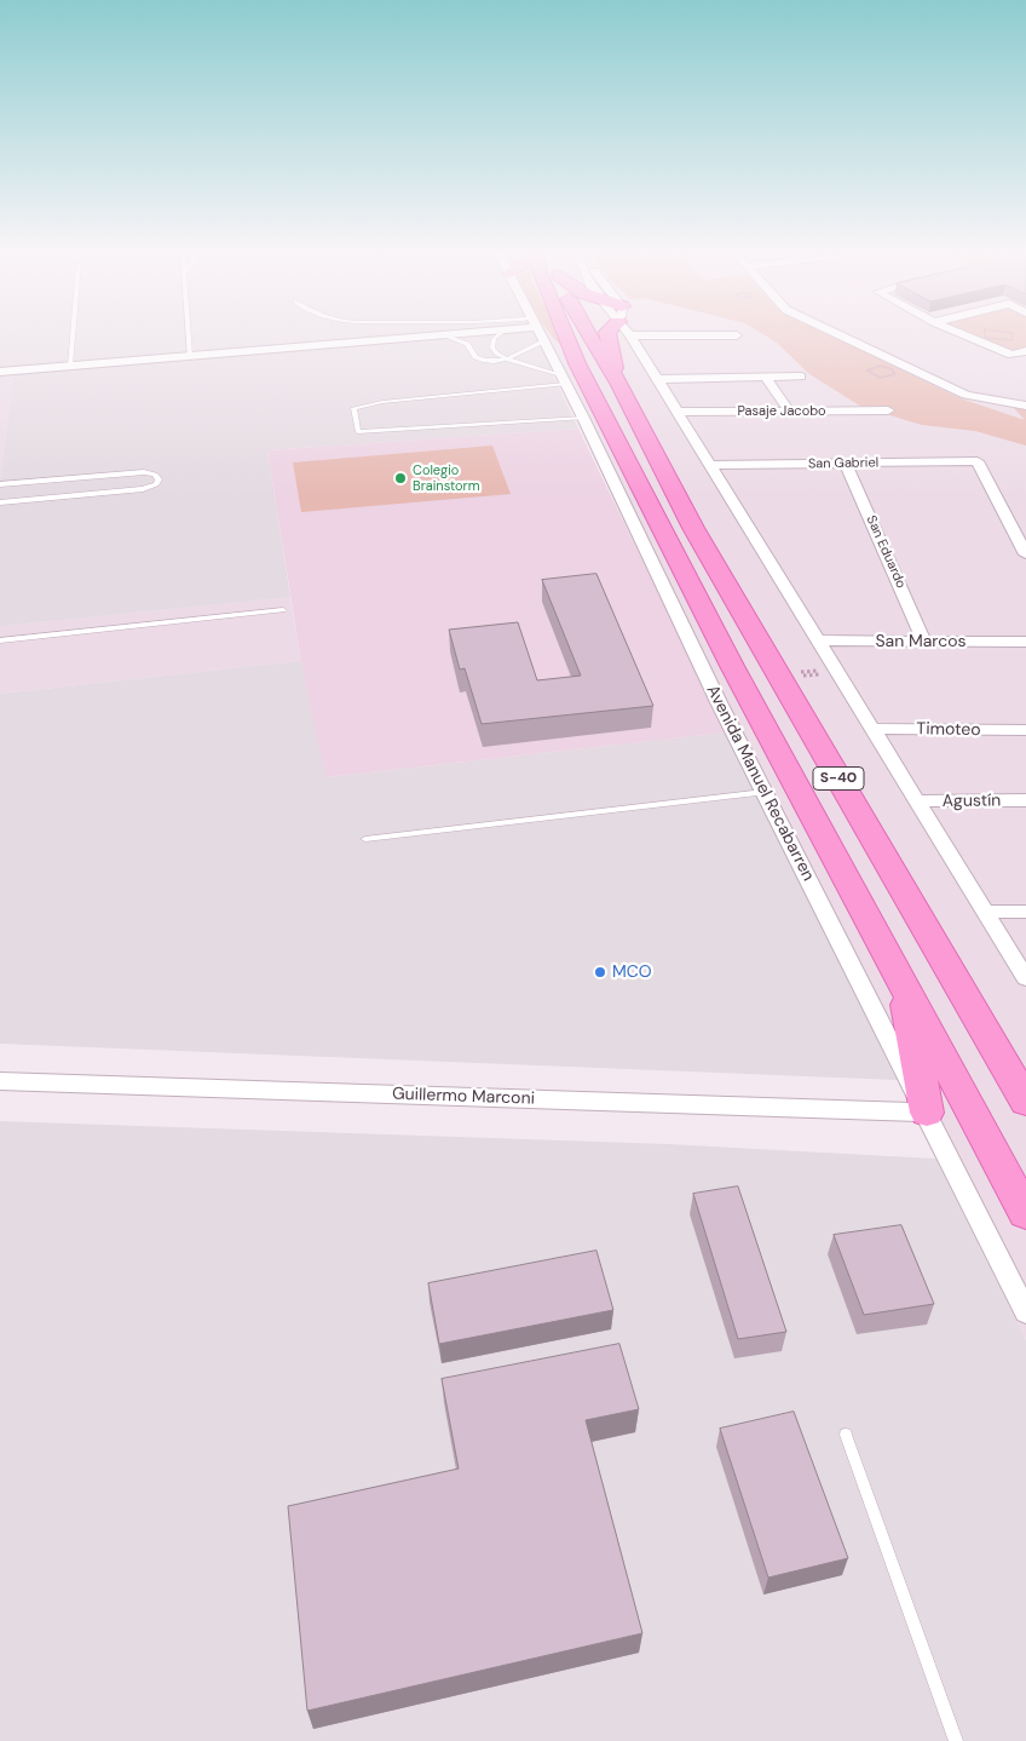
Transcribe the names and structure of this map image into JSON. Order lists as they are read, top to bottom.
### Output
{
  "streets": {
    "main road": ["S-40", "Avenida Manuel Recabarren"],
    "street": [
      "Pasaje Jacobo",
      "San Gabriel",
      "San Eduardo",
      "San Marcos",
      "Timoteo",
      "Agustín",
      "Guillermo Marconi"
    ]
  },
  "crossings": [
    ["San Gabriel", "San Eduardo"],
    ["San Eduardo", "San Marcos"],
    ["Avenida Manuel Recabarren", "Guillermo Marconi"]
  ],
  "places": ["Colegio Brainstorm", "MCO"]
}
